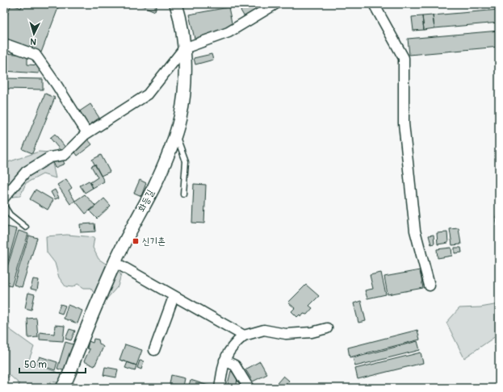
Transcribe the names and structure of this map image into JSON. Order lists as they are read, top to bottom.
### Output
{
  "streets": {
    "street": ["화등길"]
  },
  "places": {
    "transit": ["신기촌"]
  },
  "scale_bar": "50 m",
  "north": "bottom"
}
